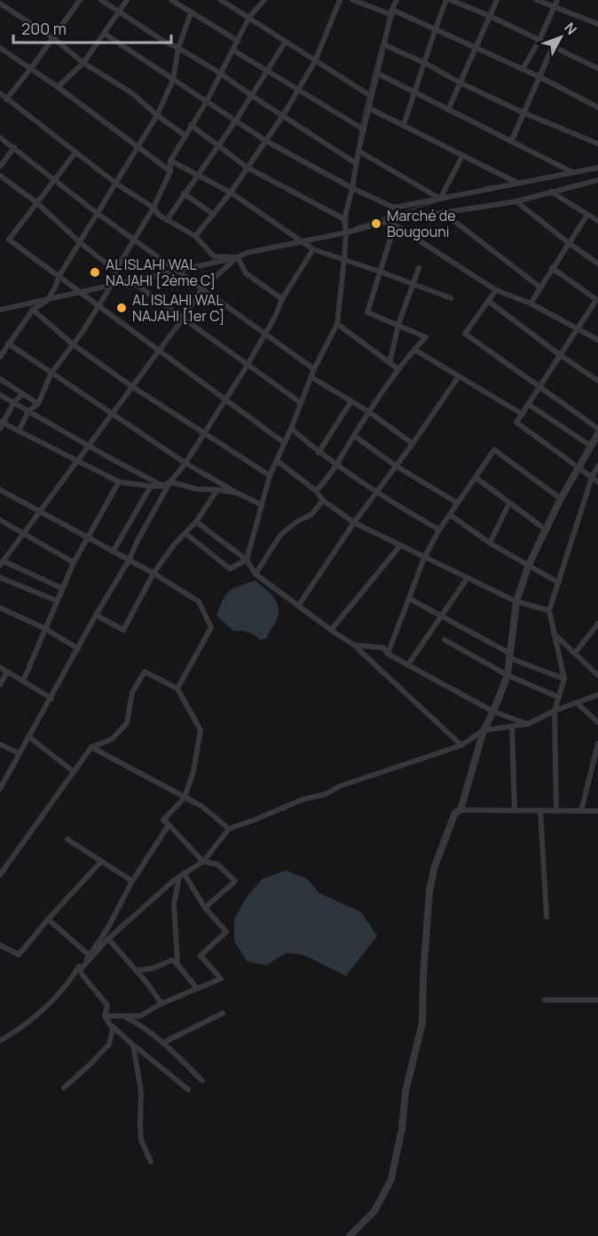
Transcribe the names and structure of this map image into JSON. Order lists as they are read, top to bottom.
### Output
{
  "places": ["Marché de Bougouni", "AL ISLAHI WAL NAJAHI [2ème C]", "AL ISLAHI WAL NAJAHI [1er C]"],
  "scale_bar": "200 m",
  "north": "top right"
}
